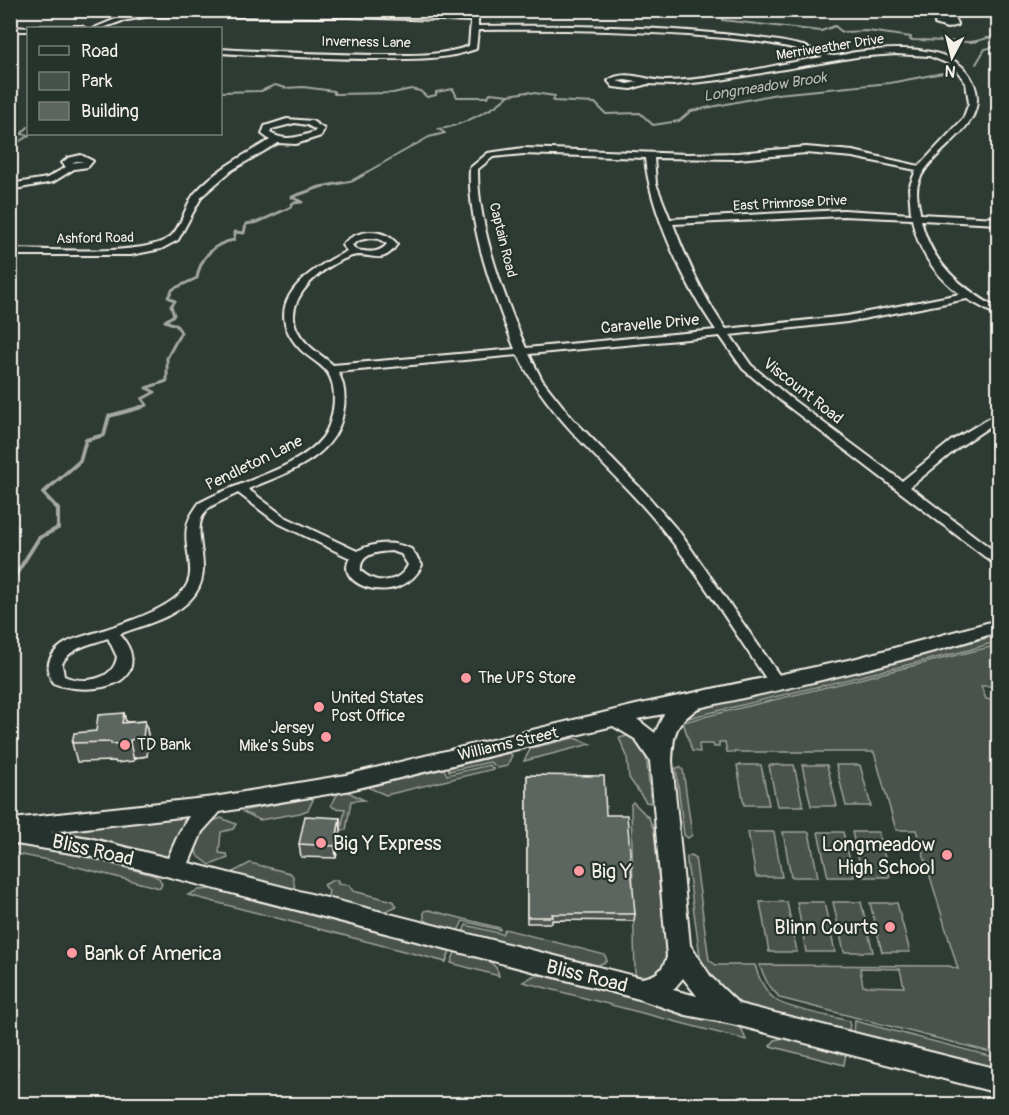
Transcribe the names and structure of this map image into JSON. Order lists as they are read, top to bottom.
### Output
{
  "streets": {
    "main road": ["Williams Street", "Bliss Road"],
    "street": [
      "Inverness Lane",
      "Merriweather Drive",
      "East Primrose Drive",
      "Ashford Road",
      "Captain Road",
      "Caravelle Drive",
      "Viscount Road",
      "Pendleton Lane"
    ]
  },
  "crossings": [
    ["Merriweather Drive", "East Primrose Drive"],
    ["Merriweather Drive", "Captain Road"],
    ["Merriweather Drive", "Caravelle Drive"],
    ["East Primrose Drive", "Viscount Road"],
    ["Captain Road", "Caravelle Drive"],
    ["Captain Road", "Viscount Road"],
    ["Captain Road", "Williams Street"],
    ["Caravelle Drive", "Viscount Road"],
    ["Caravelle Drive", "Pendleton Lane"]
  ],
  "water": ["Longmeadow Brook"],
  "places": [
    "The UPS Store",
    "United States Post Office",
    "Jersey Mike's Subs",
    "TD Bank",
    "Big Y Express",
    "Longmeadow High School",
    "Big Y",
    "Blinn Courts",
    "Bank of America"
  ],
  "legend": ["Road", "Park", "Building"],
  "north": "bottom"
}
